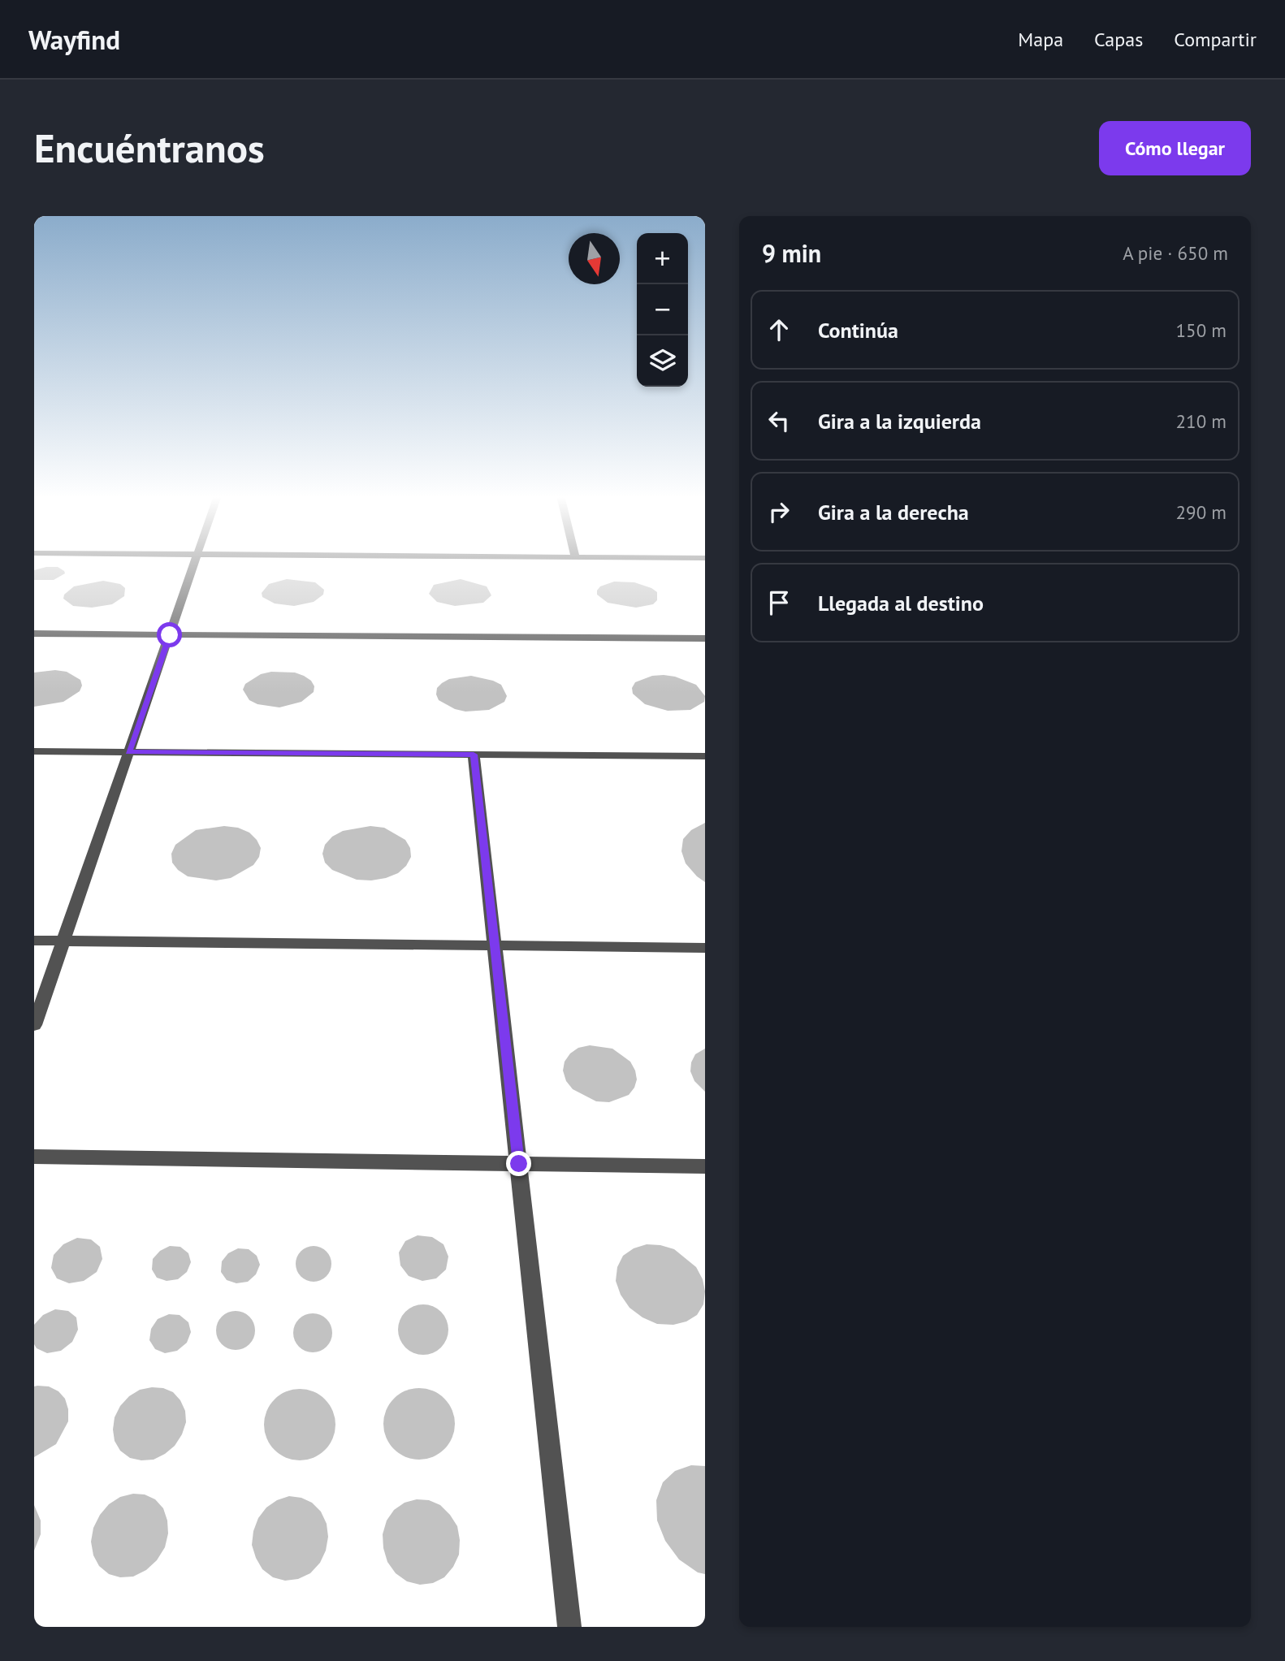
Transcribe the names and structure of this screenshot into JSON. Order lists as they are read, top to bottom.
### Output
{
  "north": "bottom",
  "page": {
    "header": "Wayfind",
    "nav": ["Mapa", "Capas", "Compartir"],
    "buttons": "Cómo llegar",
    "title": "Encuéntranos",
    "heading": ["9 min", "A pie · 650 m"],
    "map_buttons": ["+", "−"],
    "list": [
      ["Continúa", "150 m"],
      ["Gira a la izquierda", "210 m"],
      ["Gira a la derecha", "290 m"],
      "Llegada al destino"
    ]
  }
}
